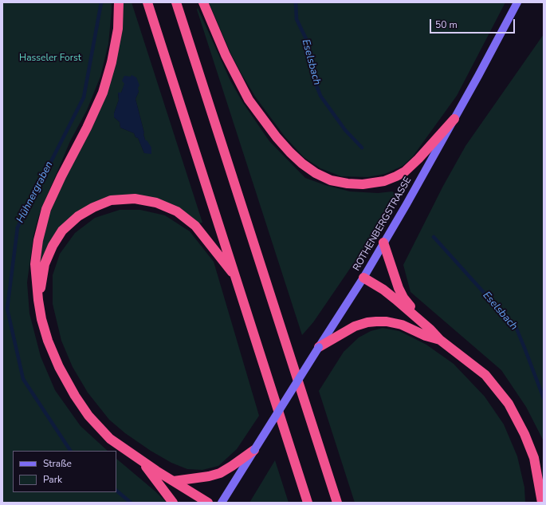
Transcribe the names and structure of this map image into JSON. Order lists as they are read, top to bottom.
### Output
{
  "streets": {
    "main road": ["ROTHENBERGSTRASSE"]
  },
  "water": ["Eselsbach", "Hühnergraben"],
  "parks": ["Hasseler Forst"],
  "legend": ["Straße", "Park"],
  "scale_bar": "50 m"
}
